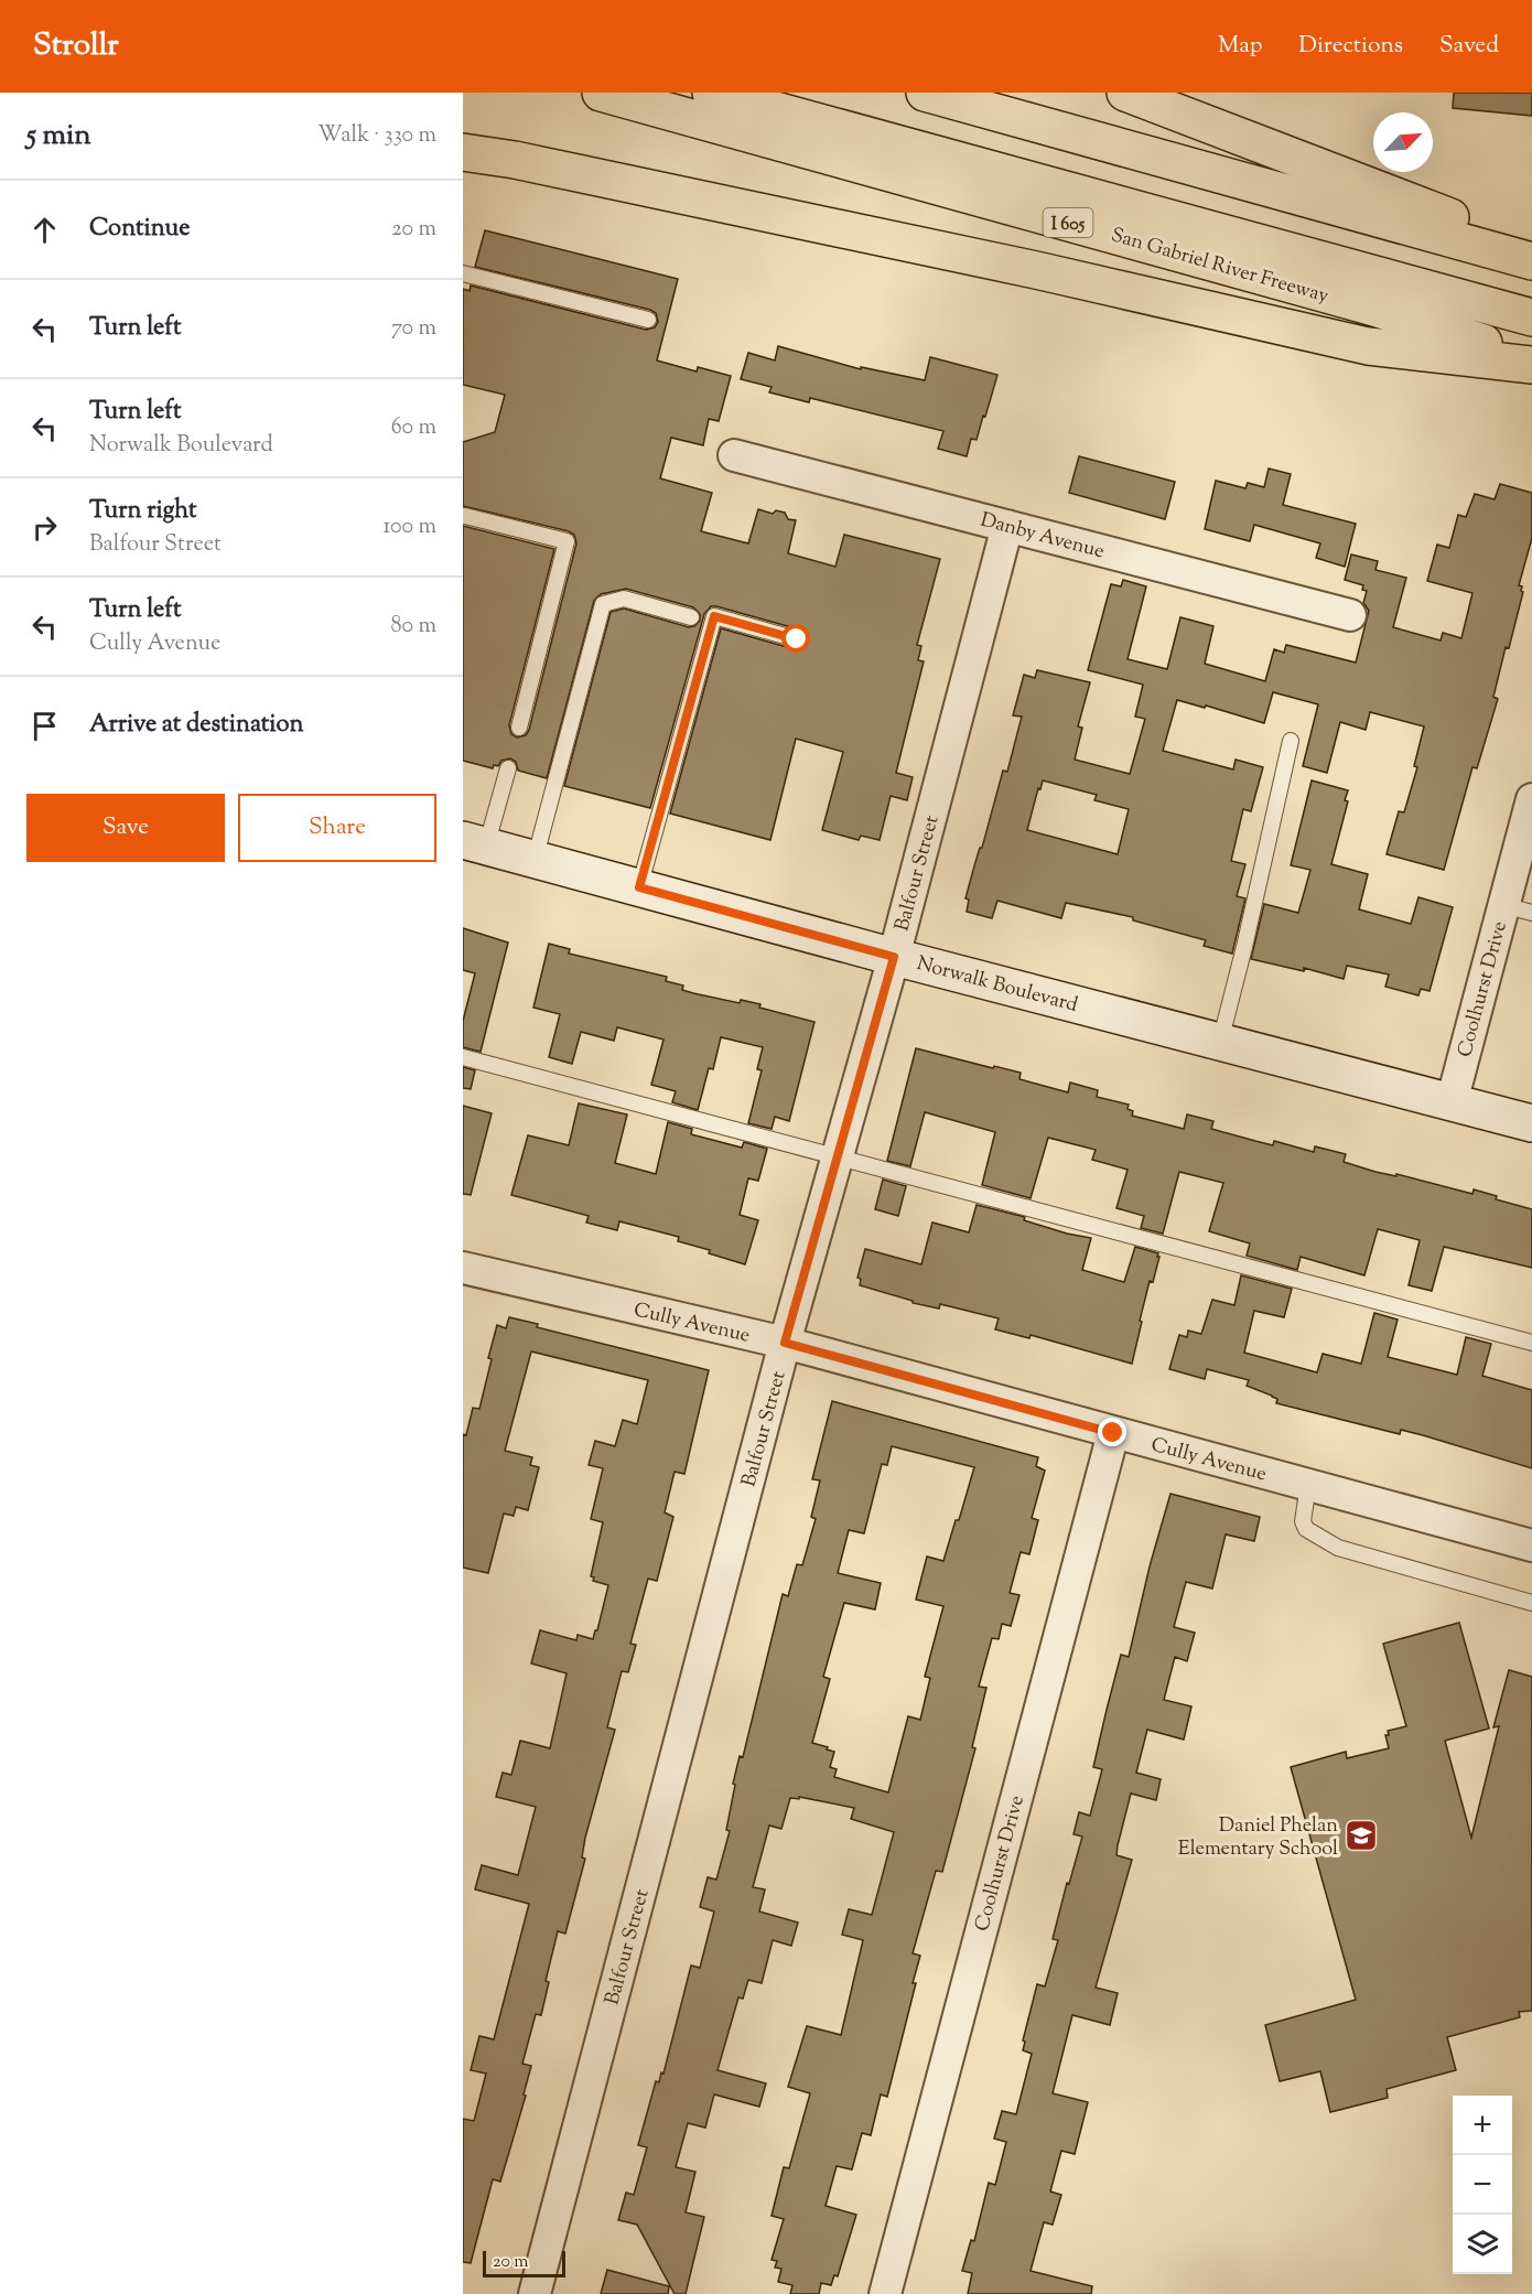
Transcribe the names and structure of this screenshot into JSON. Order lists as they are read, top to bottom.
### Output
{
  "streets": {
    "highway": ["I 605", "San Gabriel River Freeway"],
    "main road": ["Norwalk Boulevard"],
    "street": [
      "Danby Avenue",
      "Balfour Street",
      "Coolhurst Drive",
      "Cully Avenue"
    ]
  },
  "crossings": [
    ["Danby Avenue", "Balfour Street"],
    ["Balfour Street", "Norwalk Boulevard"],
    ["Balfour Street", "Cully Avenue"],
    ["Norwalk Boulevard", "Coolhurst Drive"],
    ["Coolhurst Drive", "Cully Avenue"]
  ],
  "places": {
    "school or university": ["Daniel Phelan Elementary School"]
  },
  "scale_bar": "20 m",
  "north": "top right",
  "page": {
    "header": "Strollr",
    "nav": ["Map", "Directions", "Saved"],
    "heading": ["5 min", "Walk · 330 m"],
    "list": [
      ["Continue", "20 m"],
      ["Turn left", "70 m"],
      ["Turn left", "Norwalk Boulevard", "60 m"],
      ["Turn right", "Balfour Street", "100 m"],
      ["Turn left", "Cully Avenue", "80 m"],
      "Arrive at destination"
    ],
    "buttons": ["Save", "Share"],
    "map_buttons": ["+", "−"],
    "scale": "20 m"
  }
}
